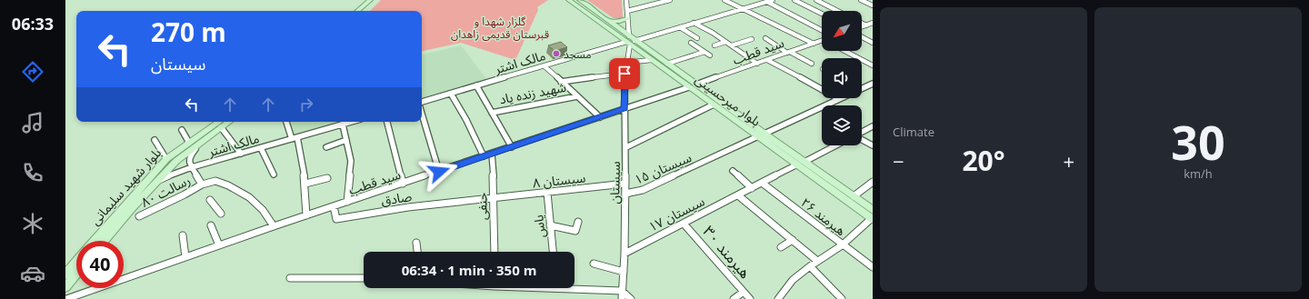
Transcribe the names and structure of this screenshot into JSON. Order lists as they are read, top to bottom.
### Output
{
  "streets": {
    "main road": ["بلوار میرحسینی", "بلوار شهید سلیمانی"],
    "street": [
      "سید قطب",
      "مالک اشتر",
      "شهید زنده یاد",
      "سیستان ۱۵",
      "سیستان ۸",
      "سیستان",
      "رسالت ۸۰",
      "صادق",
      "حنفی",
      "سیستان ۱۷",
      "هیرمند ۲۶",
      "یاس",
      "هیرمند ۳۰"
    ]
  },
  "crossings": [
    ["سید قطب", "بلوار میرحسینی"],
    ["سید قطب", "سیستان"],
    ["سید قطب", "صادق"],
    ["سید قطب", "حنفی"],
    ["مالک اشتر", "بلوار میرحسینی"],
    ["مالک اشتر", "سیستان"],
    ["مالک اشتر", "بلوار شهید سلیمانی"],
    ["بلوار میرحسینی", "سیستان ۱۵"],
    ["بلوار میرحسینی", "سیستان"],
    ["بلوار میرحسینی", "سیستان ۱۷"],
    ["سیستان ۱۵", "سیستان"],
    ["سیستان ۸", "سیستان"],
    ["سیستان ۸", "صادق"],
    ["سیستان ۸", "حنفی"],
    ["سیستان ۸", "یاس"],
    ["سیستان", "سیستان ۱۷"],
    ["صادق", "حنفی"],
    ["سیستان ۱۷", "هیرمند ۲۶"],
    ["سیستان ۱۷", "هیرمند ۳۰"]
  ],
  "parks": ["گلزار شهدا و قبرستان قدیمی زاهدان"],
  "places": ["مسجد"],
  "north": "bottom left",
  "page": {
    "tabs": "06:33",
    "tile": [
      "Climate",
      ["30", "km/h"]
    ],
    "turn": ["270 m", "سیستان"],
    "heat": ["−", "20°", "+"],
    "limit": "40",
    "trip": "06:34 · 1 min · 350 m"
  }
}
